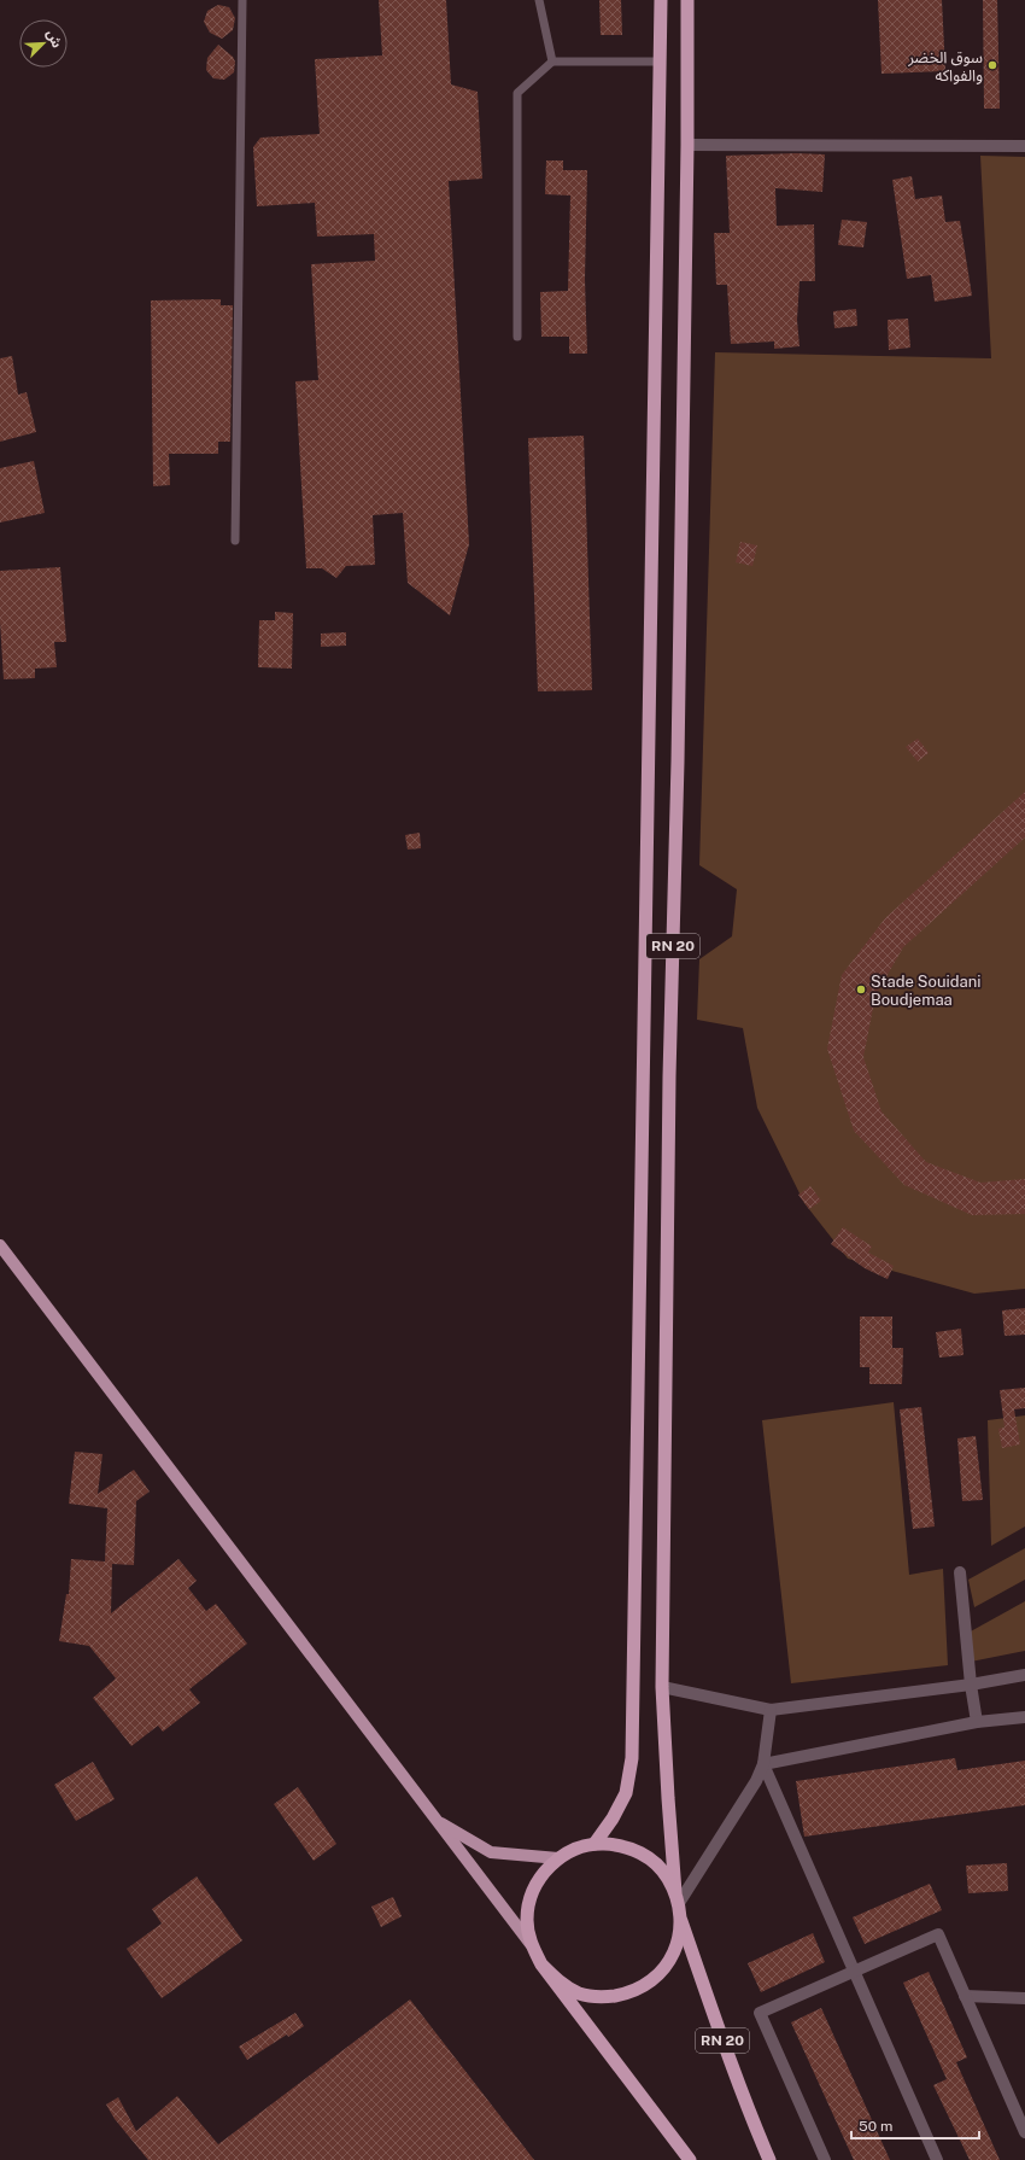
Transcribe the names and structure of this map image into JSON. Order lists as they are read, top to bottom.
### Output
{
  "streets": {
    "highway": ["RN 20"]
  },
  "places": ["سوق الخضر والفواكه", "Stade Souidani Boudjemaa"],
  "scale_bar": "50 m",
  "north": "top right"
}
